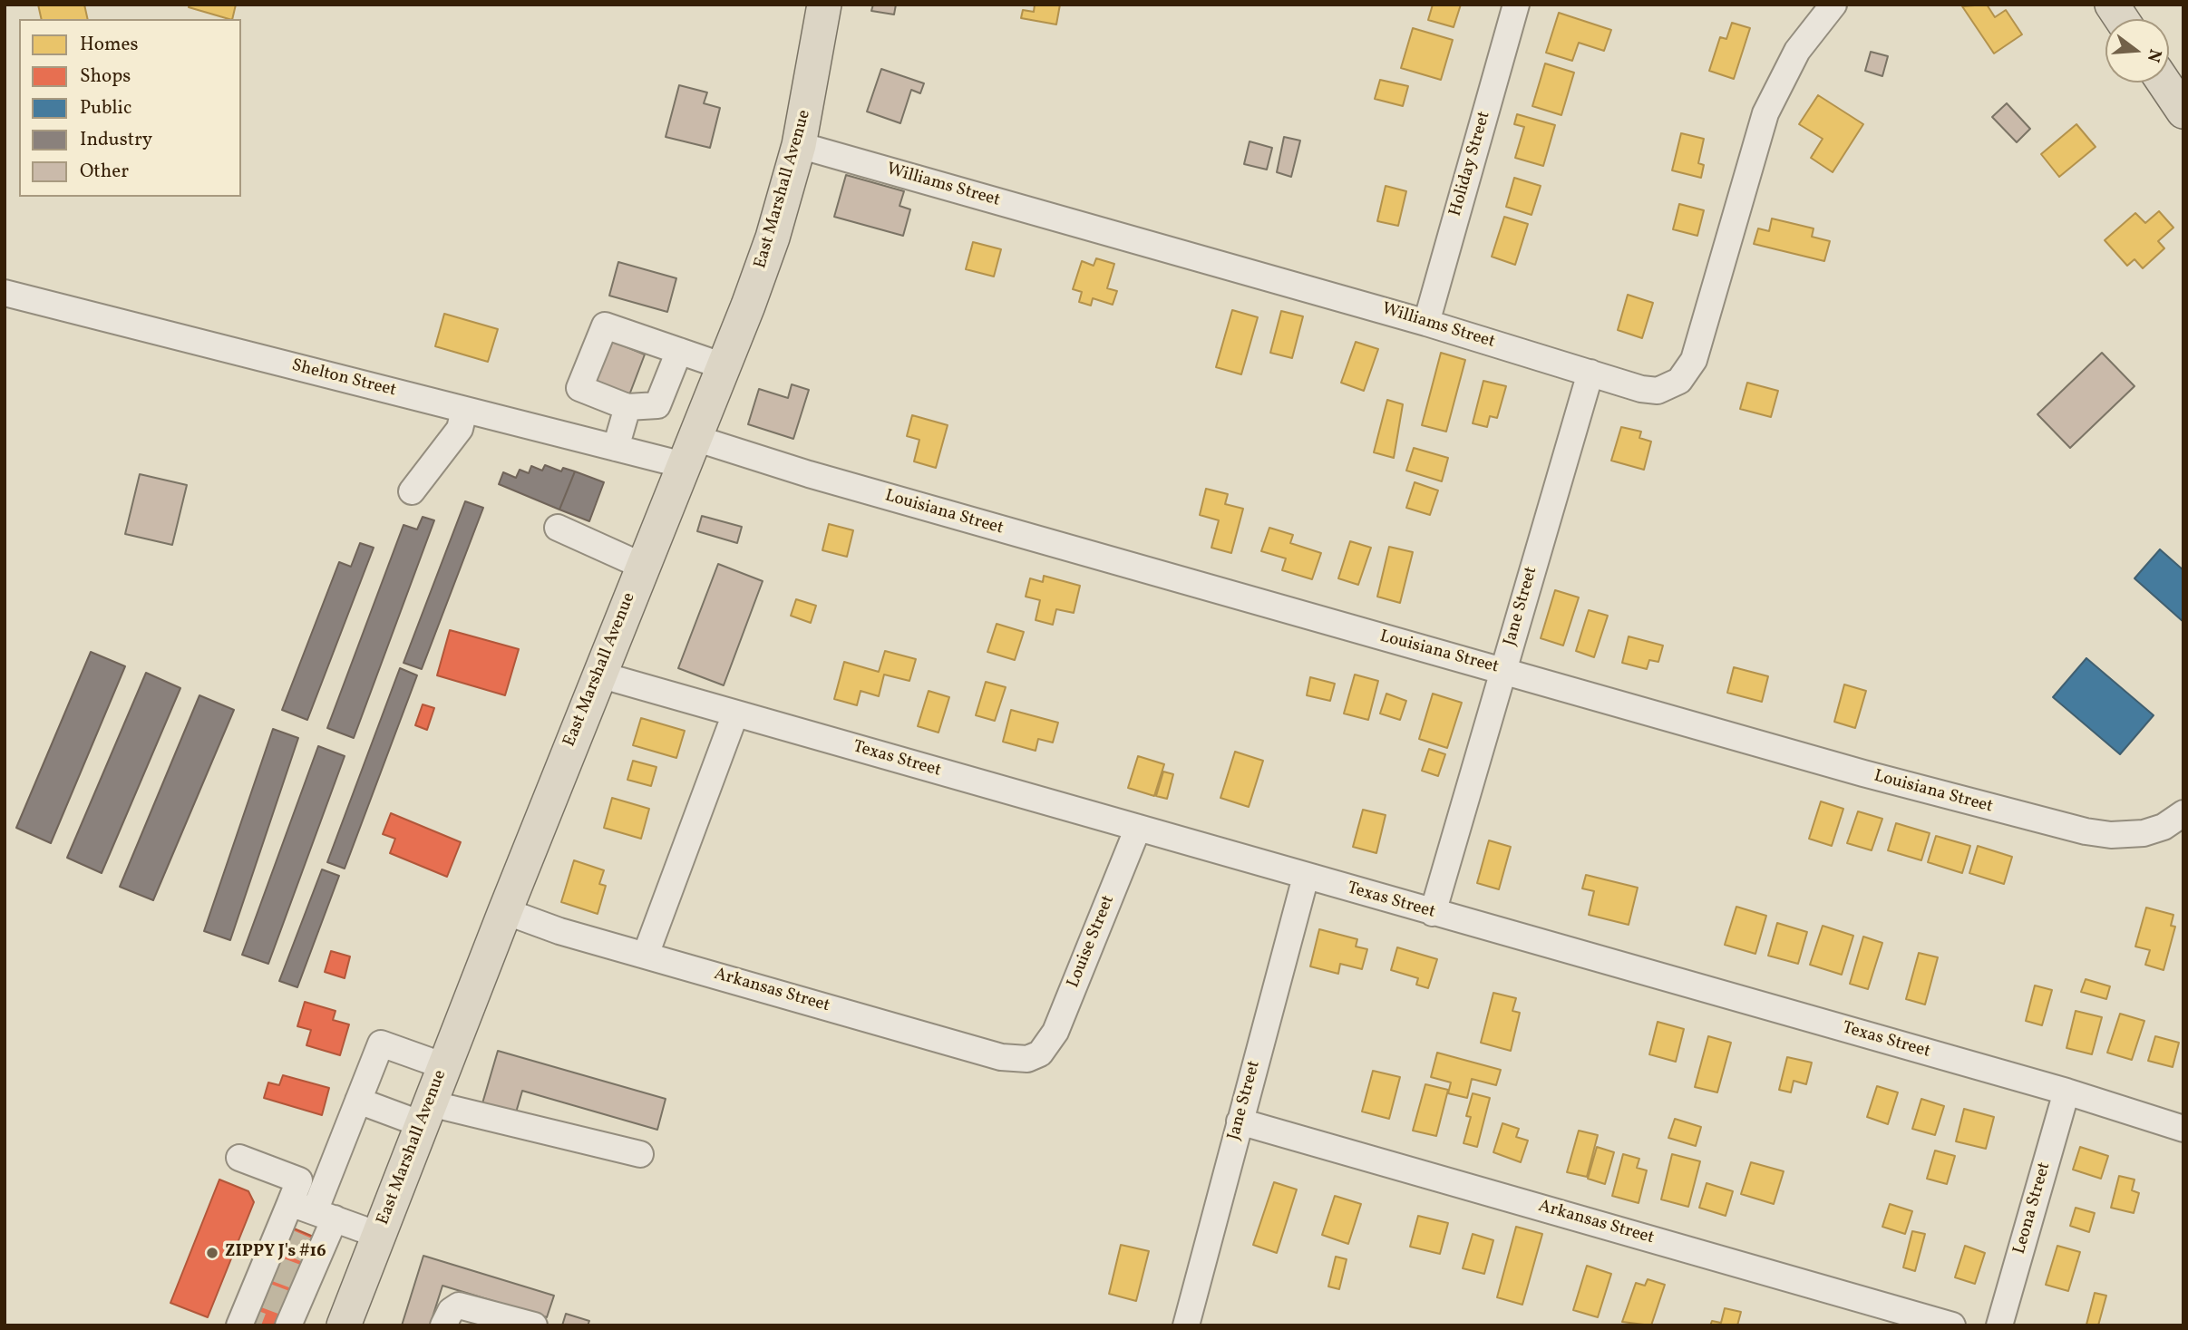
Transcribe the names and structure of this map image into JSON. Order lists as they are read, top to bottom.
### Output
{
  "streets": {
    "main road": ["East Marshall Avenue"],
    "street": [
      "Holiday Street",
      "Williams Street",
      "Shelton Street",
      "Louisiana Street",
      "Jane Street",
      "Texas Street",
      "Louise Street",
      "Arkansas Street",
      "Leona Street"
    ]
  },
  "crossings": [
    ["Holiday Street", "Williams Street"],
    ["Williams Street", "East Marshall Avenue"],
    ["Williams Street", "Jane Street"],
    ["East Marshall Avenue", "Shelton Street"],
    ["East Marshall Avenue", "Louisiana Street"],
    ["East Marshall Avenue", "Texas Street"],
    ["East Marshall Avenue", "Arkansas Street"],
    ["Shelton Street", "Louisiana Street"],
    ["Louisiana Street", "Jane Street"],
    ["Jane Street", "Texas Street"],
    ["Jane Street", "Arkansas Street"],
    ["Texas Street", "Louise Street"],
    ["Texas Street", "Leona Street"],
    ["Louise Street", "Arkansas Street"]
  ],
  "places": ["ZIPPY J's #16"],
  "legend": [
    "Homes",
    "Shops",
    "Public",
    "Industry",
    "Other"
  ],
  "north": "right"
}
